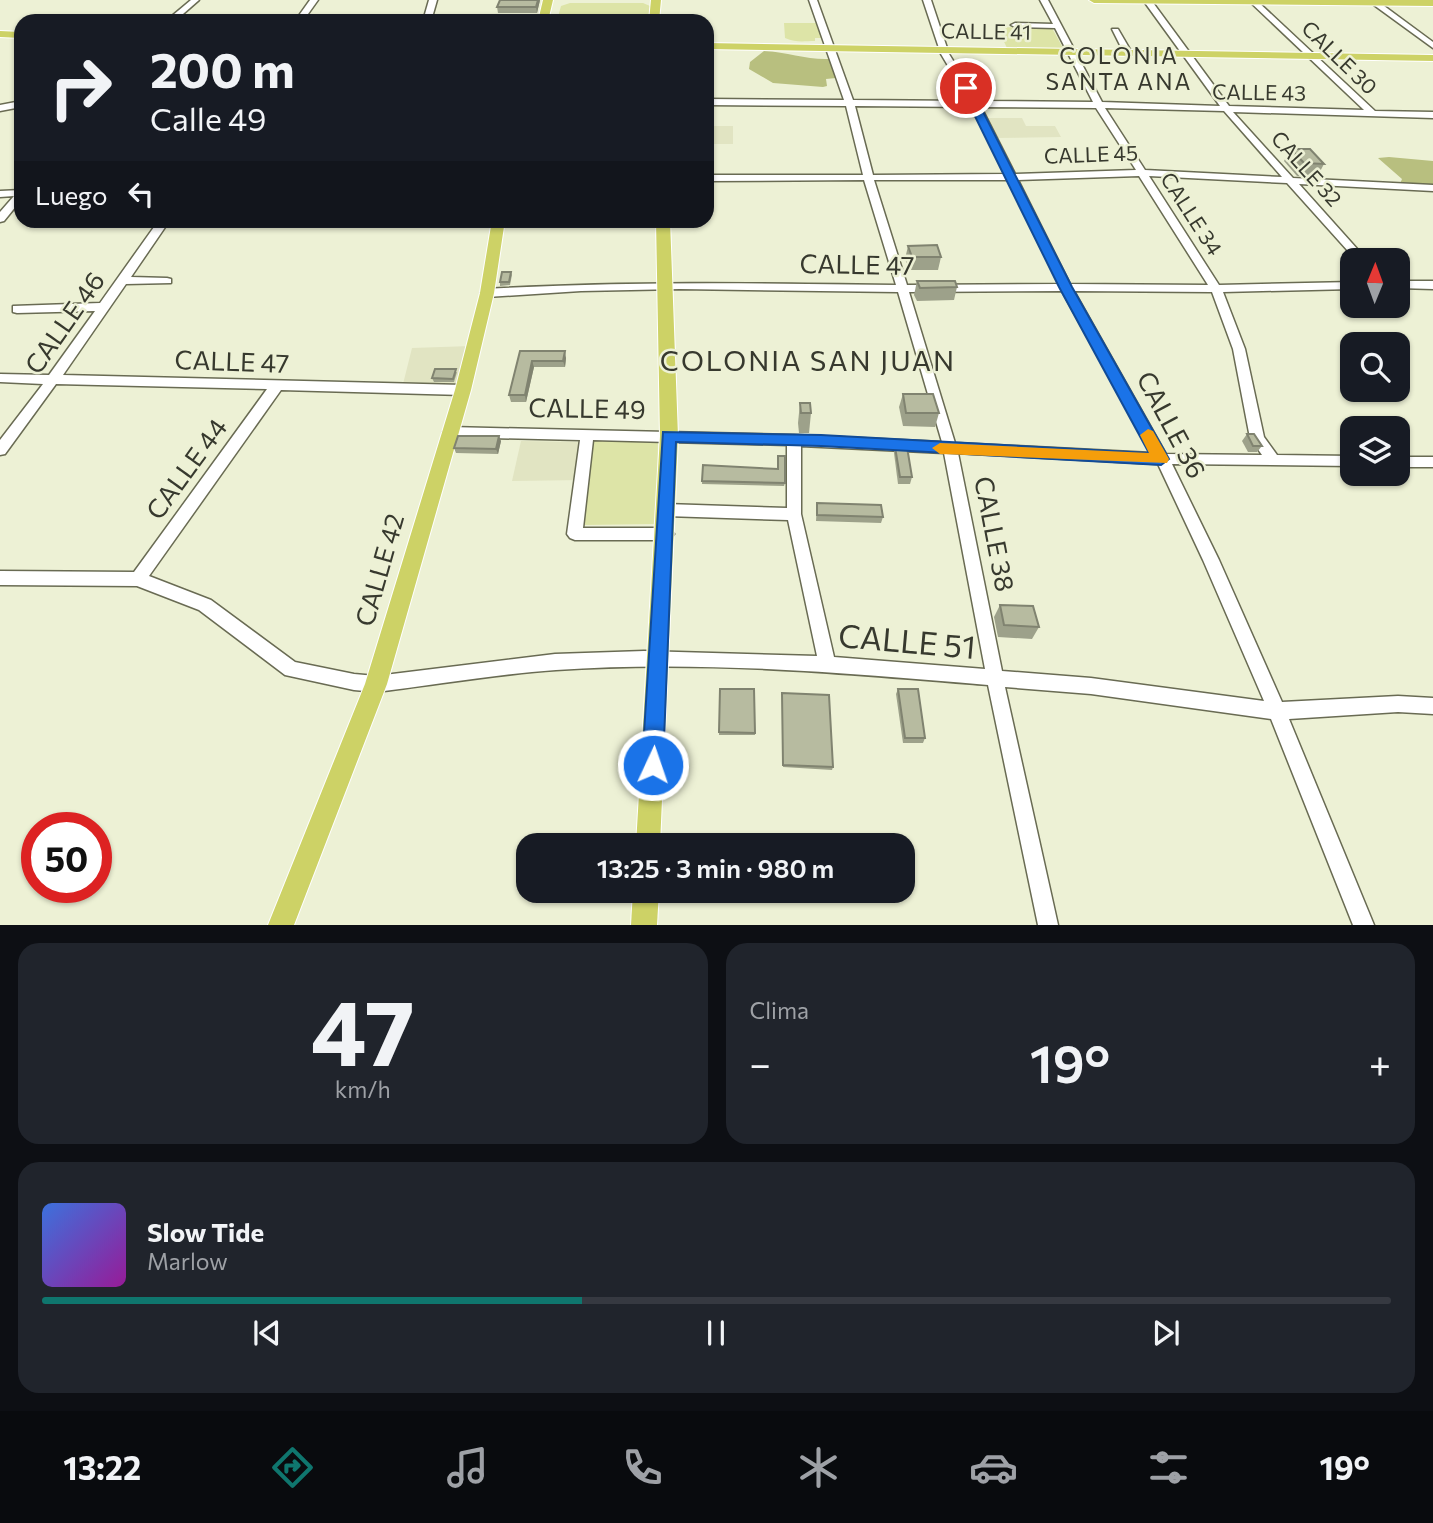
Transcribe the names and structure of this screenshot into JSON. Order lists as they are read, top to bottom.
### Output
{
  "streets": {
    "main road": ["CALLE 41", "CALLE 42"],
    "street": [
      "CALLE 30",
      "CALLE 43",
      "CALLE 45",
      "CALLE 32",
      "CALLE 34",
      "CALLE 47",
      "CALLE 46",
      "CALLE 49",
      "CALLE 36",
      "CALLE 44",
      "CALLE 38",
      "CALLE 51"
    ]
  },
  "crossings": [
    ["CALLE 41", "CALLE 30"],
    ["CALLE 41", "CALLE 32"],
    ["CALLE 41", "CALLE 34"],
    ["CALLE 41", "CALLE 36"],
    ["CALLE 41", "CALLE 38"],
    ["CALLE 30", "CALLE 43"],
    ["CALLE 43", "CALLE 32"],
    ["CALLE 43", "CALLE 34"],
    ["CALLE 43", "CALLE 36"],
    ["CALLE 43", "CALLE 38"],
    ["CALLE 45", "CALLE 32"],
    ["CALLE 45", "CALLE 34"],
    ["CALLE 45", "CALLE 36"],
    ["CALLE 45", "CALLE 38"],
    ["CALLE 34", "CALLE 47"],
    ["CALLE 34", "CALLE 49"],
    ["CALLE 47", "CALLE 46"],
    ["CALLE 47", "CALLE 36"],
    ["CALLE 47", "CALLE 44"],
    ["CALLE 47", "CALLE 38"],
    ["CALLE 47", "CALLE 42"],
    ["CALLE 49", "CALLE 36"],
    ["CALLE 49", "CALLE 38"],
    ["CALLE 49", "CALLE 42"],
    ["CALLE 36", "CALLE 51"],
    ["CALLE 38", "CALLE 51"],
    ["CALLE 42", "CALLE 51"]
  ],
  "districts": ["COLONIA SANTA ANA", "COLONIA SAN JUAN"],
  "north": "top",
  "page": {
    "turn": ["200 m", "Calle 49"],
    "then": "Luego",
    "limit": "50",
    "trip": "13:25 · 3 min · 980 m",
    "tile": [
      ["47", "km/h"],
      "Clima"
    ],
    "heat": ["−", "19°", "+"],
    "song": ["Slow Tide", "Marlow"],
    "tabs": ["13:22", "19°"]
  }
}
